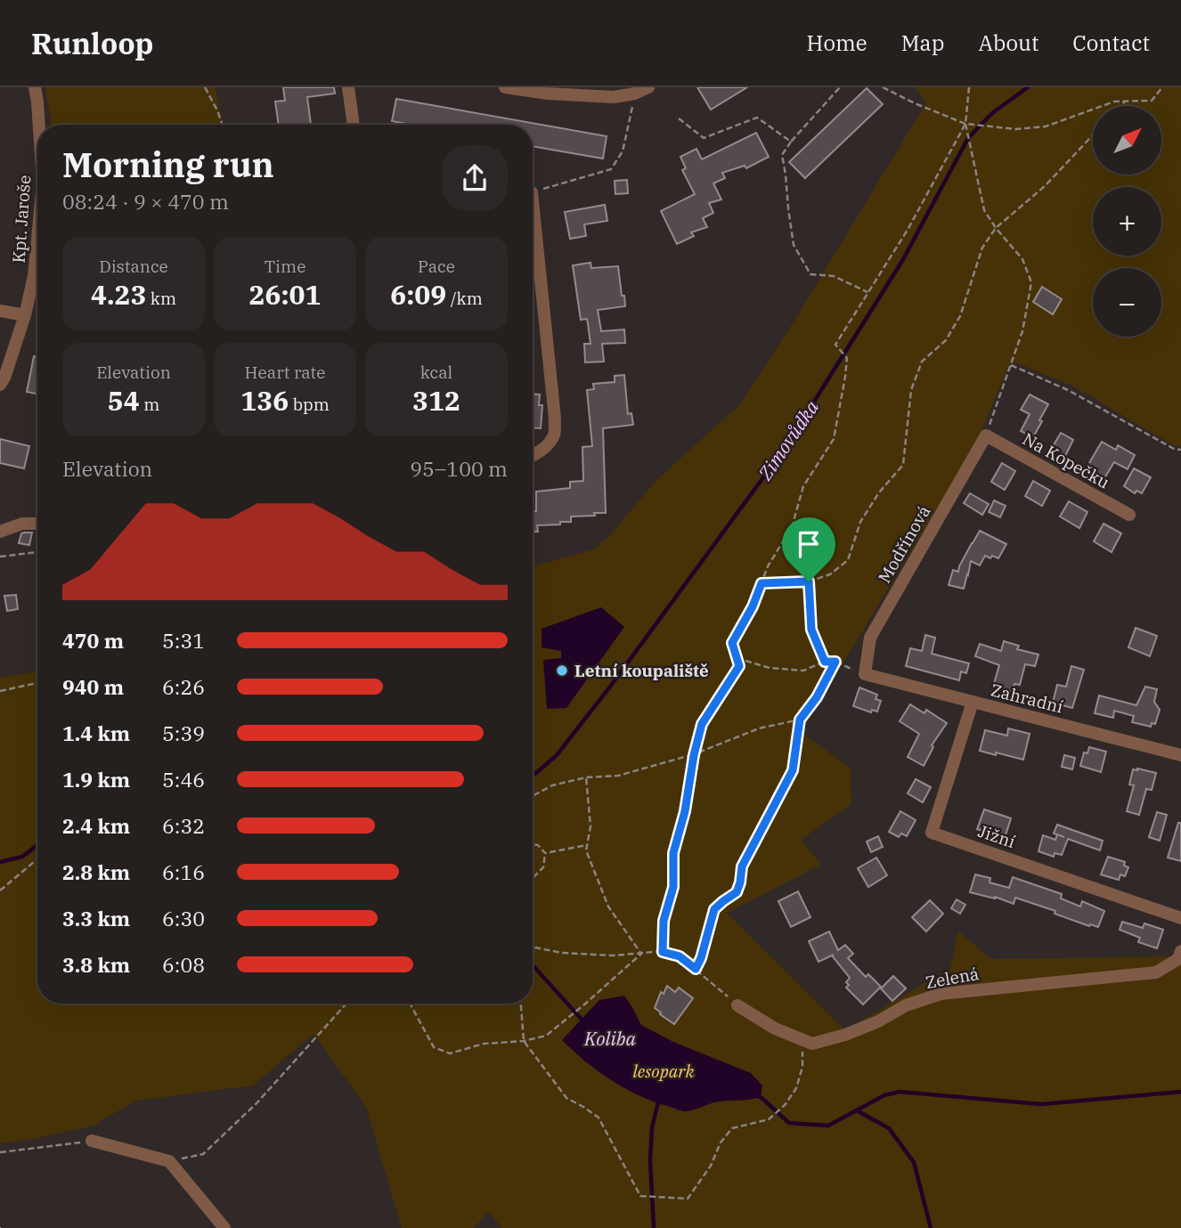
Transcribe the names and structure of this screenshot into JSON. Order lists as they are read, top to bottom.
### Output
{
  "streets": {
    "street": [
      "Kpt. Jaroše",
      "Na Kopečku",
      "Modřínová",
      "Zahradní",
      "Jižní",
      "Zelená"
    ]
  },
  "crossings": [
    ["Na Kopečku", "Modřínová"],
    ["Modřínová", "Zahradní"],
    ["Zahradní", "Jižní"]
  ],
  "water": ["Zimovůdka", "Koliba"],
  "parks": ["lesopark"],
  "places": ["Letní koupaliště"],
  "north": "top right",
  "page": {
    "header": "Runloop",
    "nav": [
      "Home",
      "Map",
      "About",
      "Contact"
    ],
    "map_buttons": ["+", "−"],
    "heading": ["Morning run", "08:24 · 9 × 470 m"],
    "stats": [
      ["Distance", "4.23 km"],
      ["Time", "26:01"],
      ["Pace", "6:09 /km"],
      ["Elevation", "54 m"],
      ["Heart rate", "136 bpm"],
      ["kcal", "312"]
    ],
    "chart": ["Elevation", "95–100 m"],
    "list": [
      {
        "name": "470 m",
        "note": "5:31"
      },
      {
        "name": "940 m",
        "note": "6:26"
      },
      {
        "name": "1.4 km",
        "note": "5:39"
      },
      {
        "name": "1.9 km",
        "note": "5:46"
      },
      {
        "name": "2.4 km",
        "note": "6:32"
      },
      {
        "name": "2.8 km",
        "note": "6:16"
      },
      {
        "name": "3.3 km",
        "note": "6:30"
      },
      {
        "name": "3.8 km",
        "note": "6:08"
      }
    ]
  }
}
